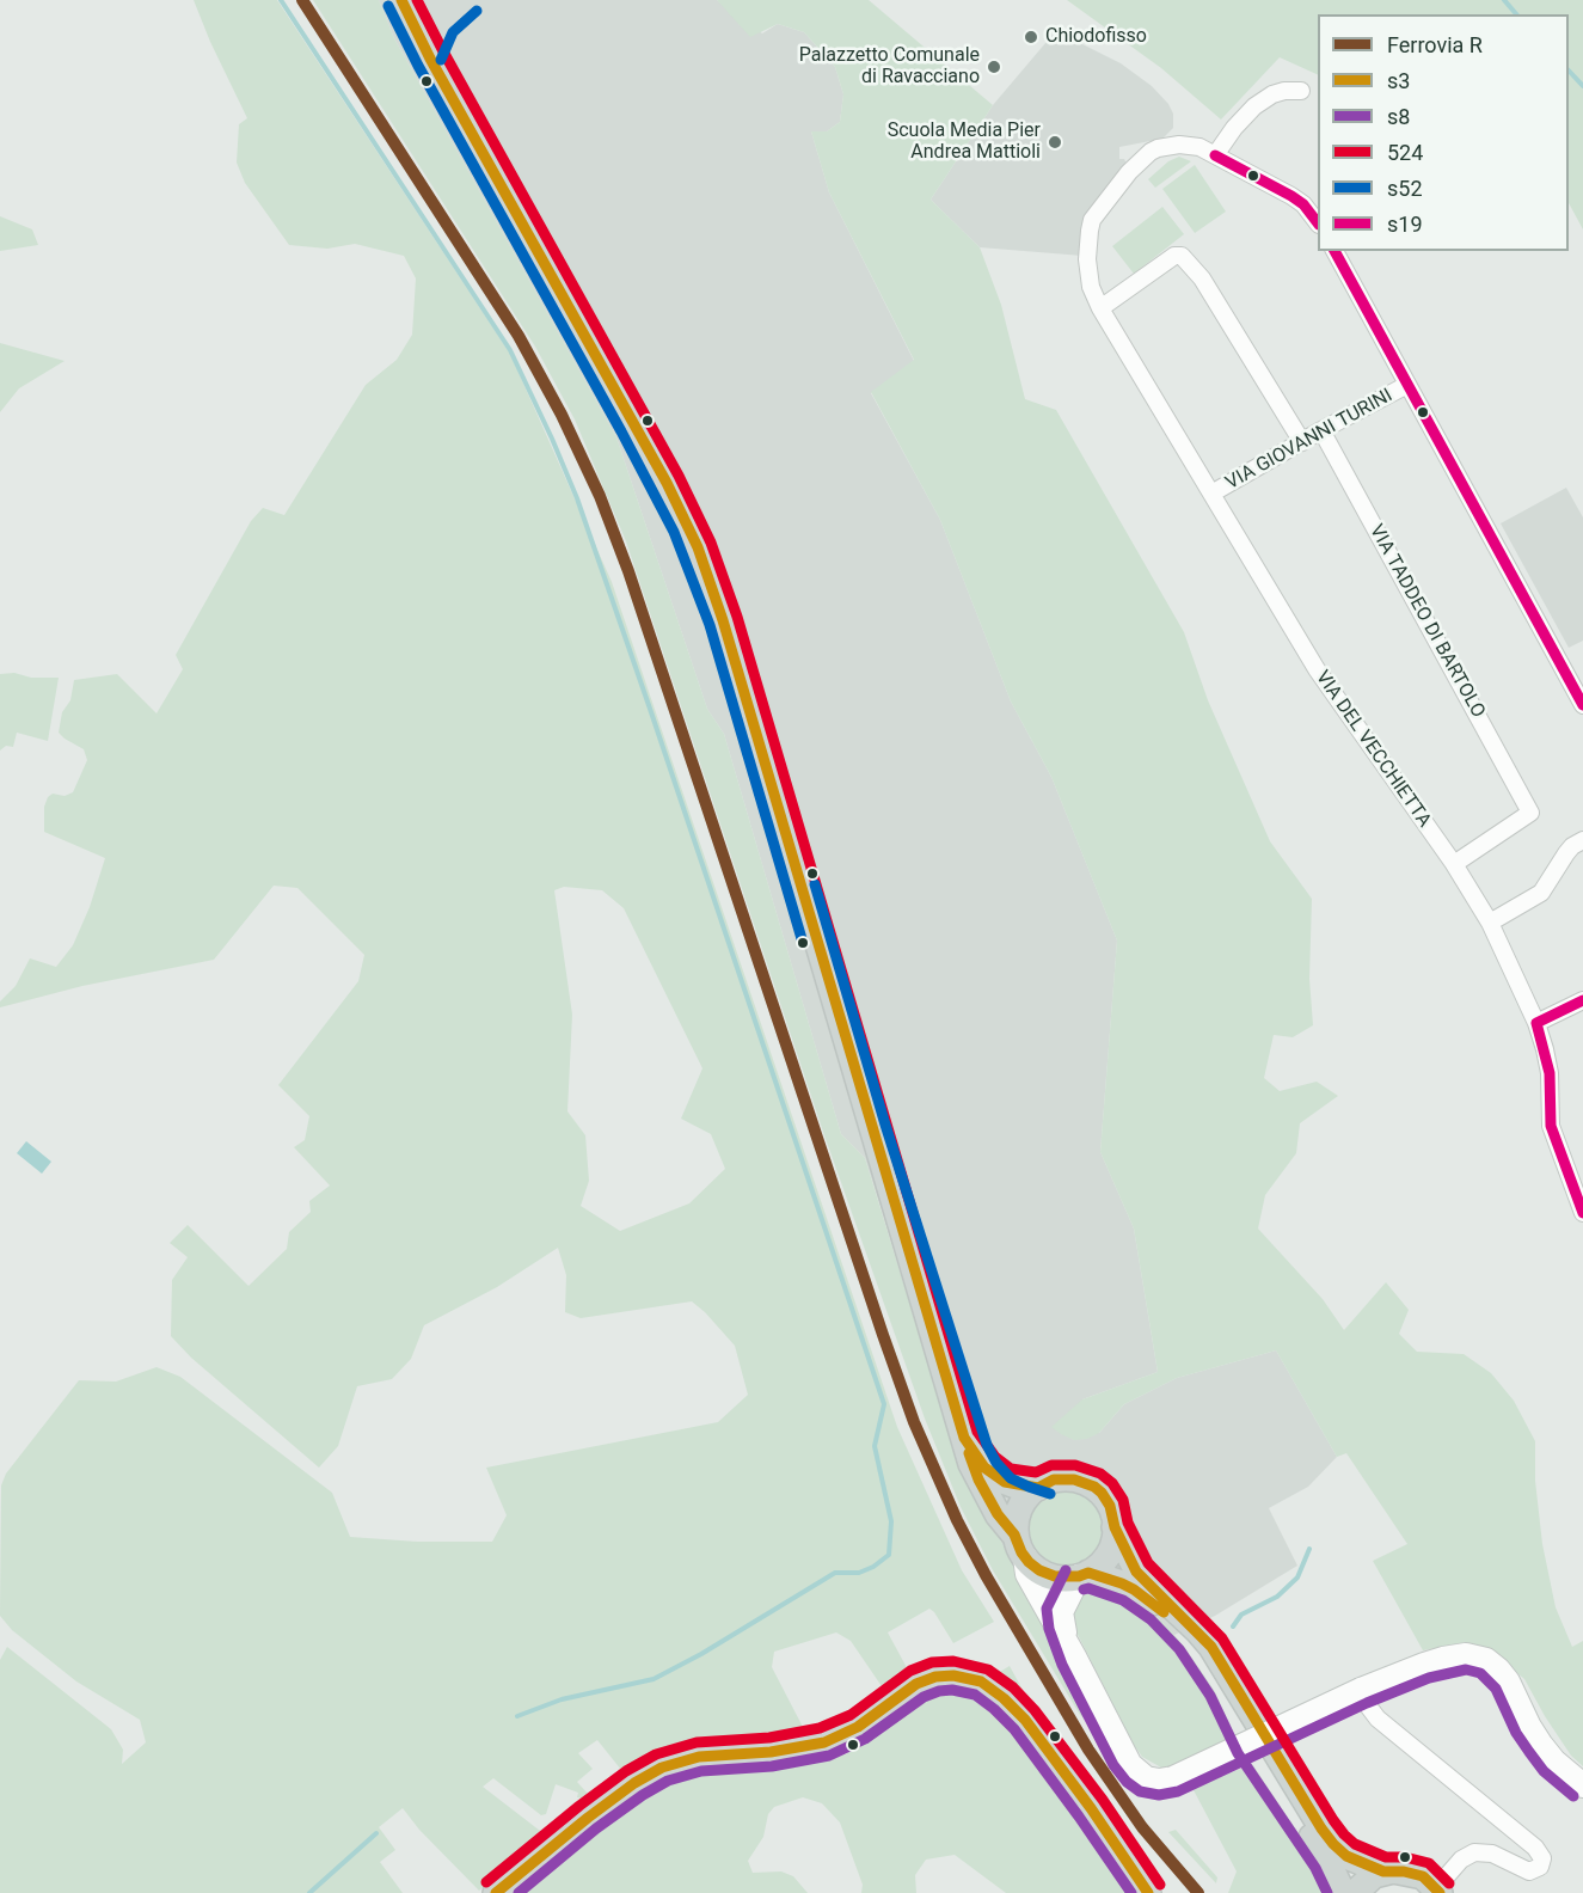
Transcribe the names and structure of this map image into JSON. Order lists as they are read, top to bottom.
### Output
{
  "streets": {
    "street": ["VIA GIOVANNI TURINI", "VIA TADDEO DI BARTOLO", "VIA DEL VECCHIETTA"]
  },
  "crossings": [
    ["VIA GIOVANNI TURINI", "VIA TADDEO DI BARTOLO"],
    ["VIA GIOVANNI TURINI", "VIA DEL VECCHIETTA"],
    ["VIA TADDEO DI BARTOLO", "VIA DEL VECCHIETTA"]
  ],
  "places": ["Chiodofisso", "Palazzetto Comunale di Ravacciano", "Scuola Media Pier Andrea Mattioli"],
  "lines": [
    "rail line R",
    "transit line s3",
    "transit line 524",
    "transit line s52",
    "transit line s19",
    "transit line s8"
  ],
  "legend": [
    "Ferrovia R",
    "s3",
    "s8",
    "524",
    "s52",
    "s19"
  ]
}
